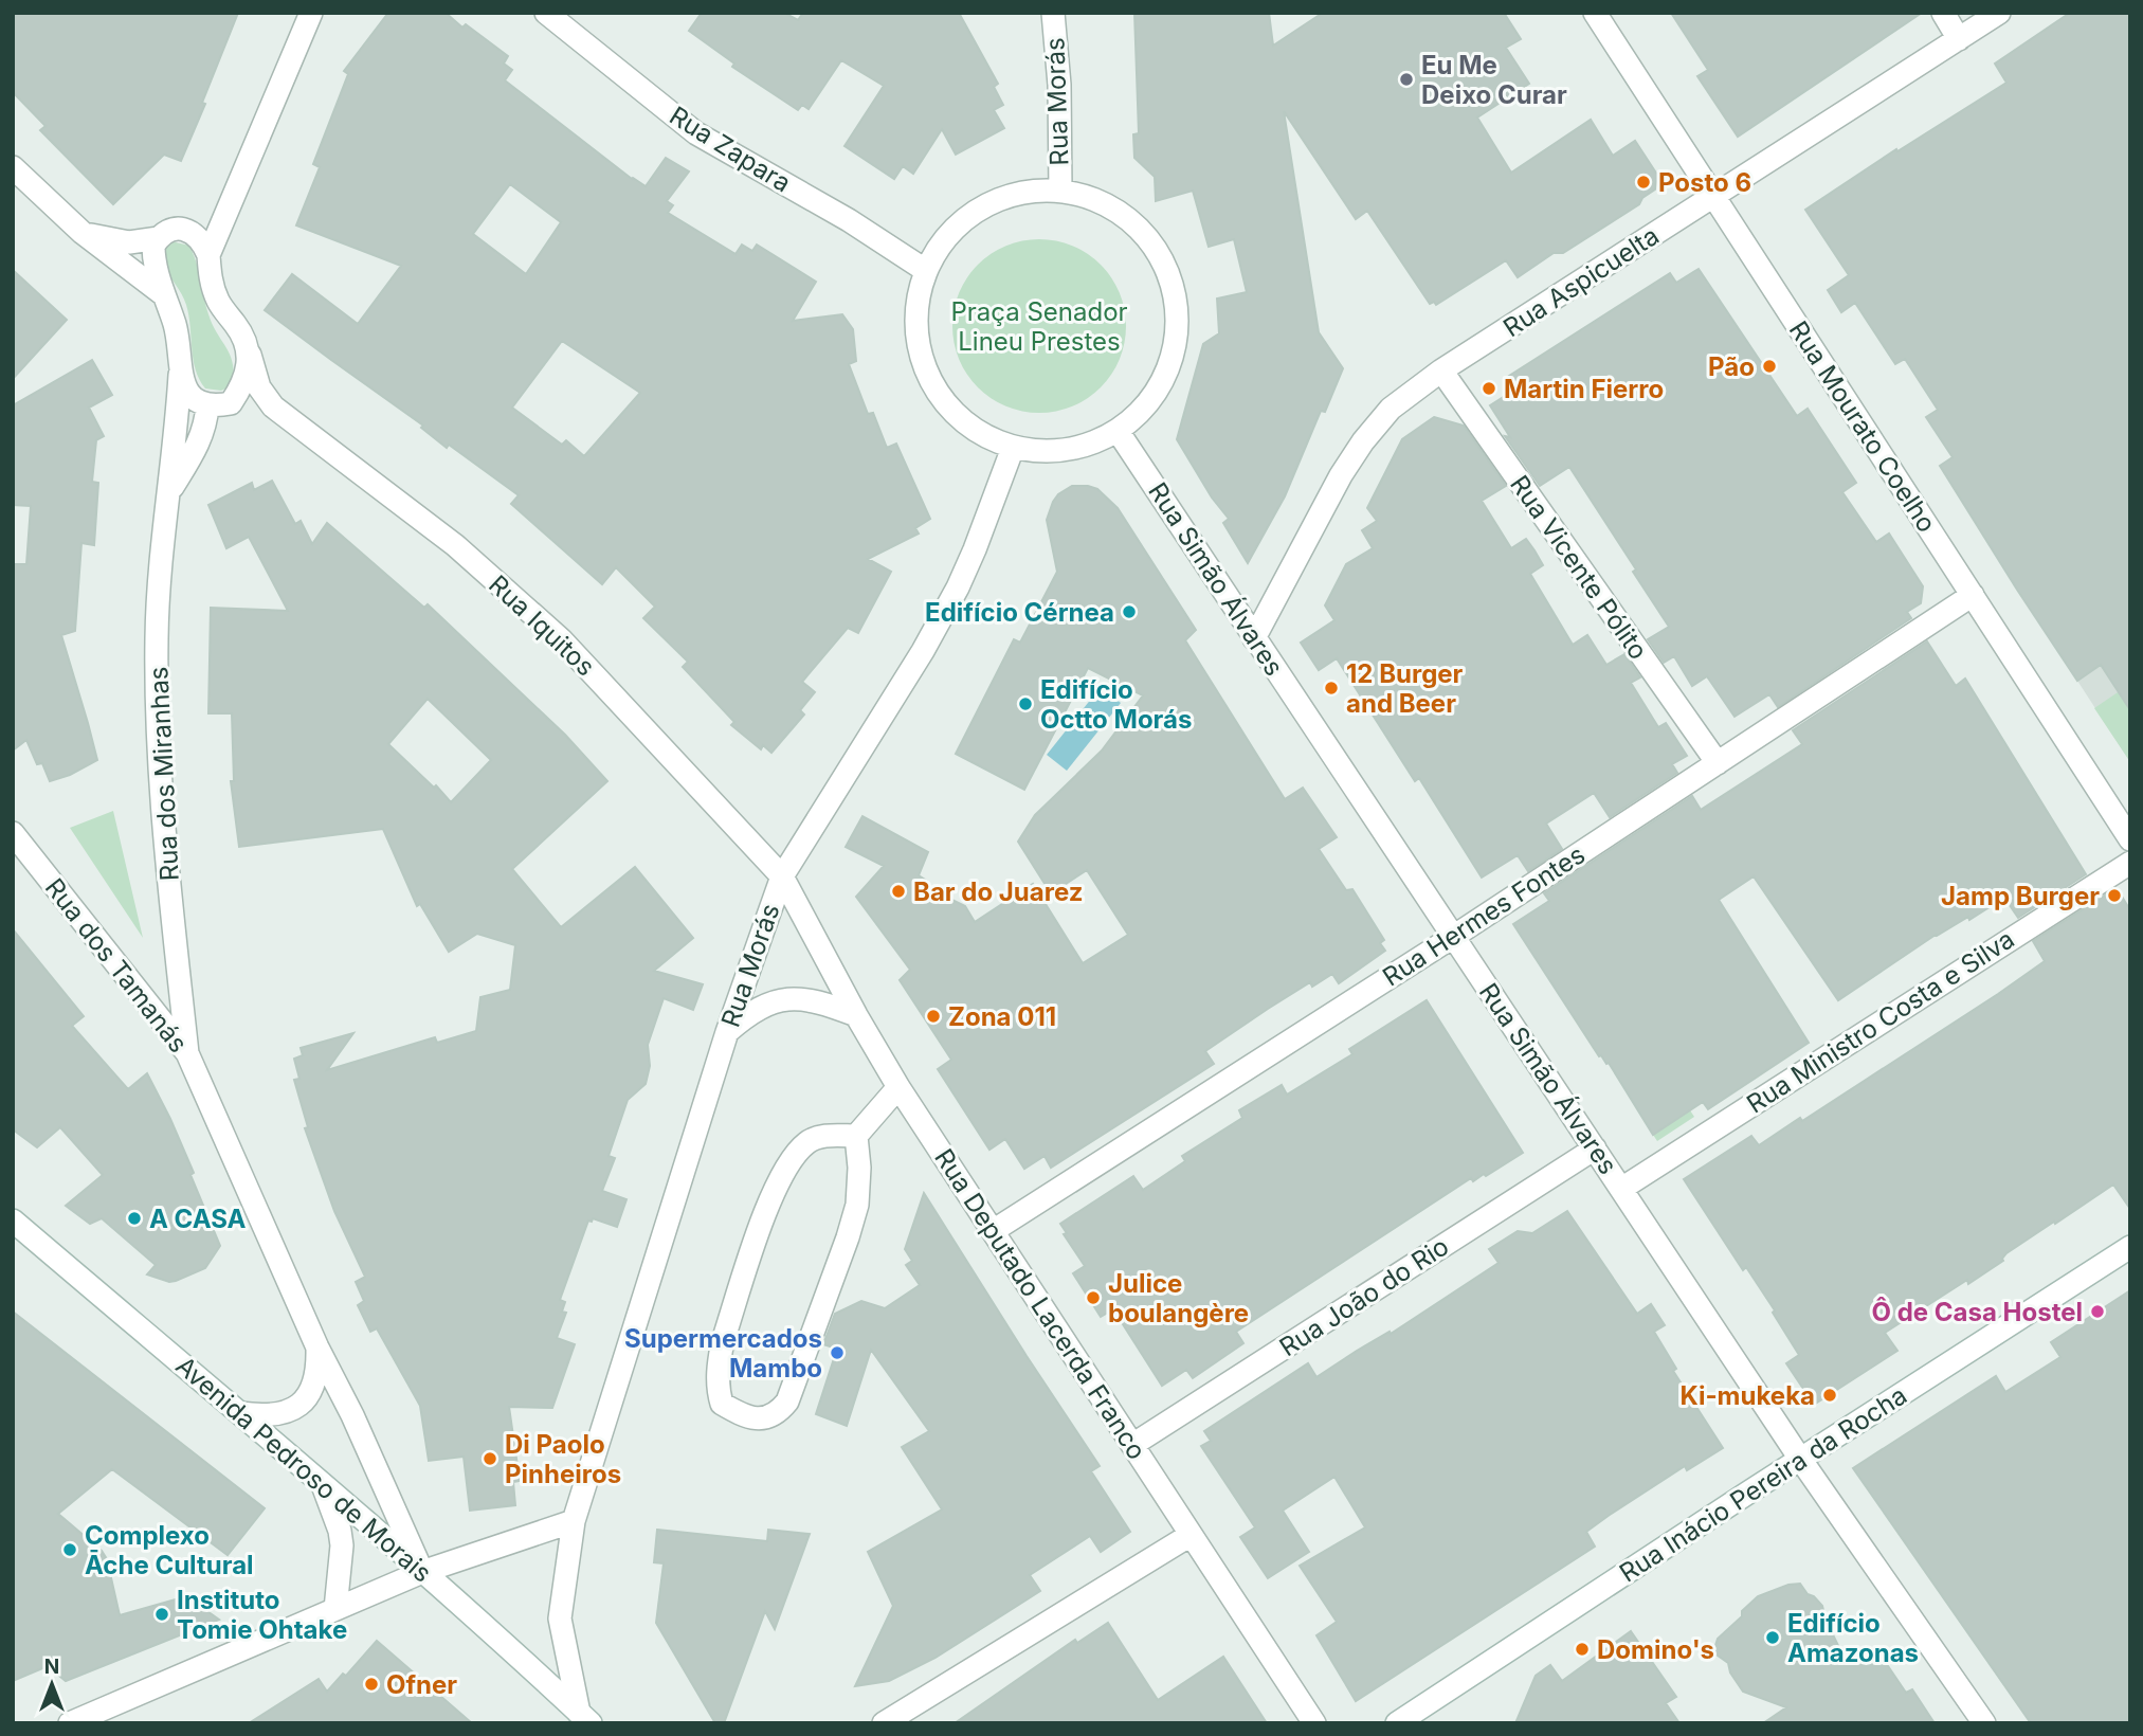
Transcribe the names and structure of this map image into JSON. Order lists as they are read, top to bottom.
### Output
{
  "streets": {
    "street": [
      "Rua Morás",
      "Rua Zapara",
      "Rua Aspicuelta",
      "Rua Mourato Coelho",
      "Rua Vicente Pólito",
      "Rua Simão Álvares",
      "Rua Iquitos",
      "Rua dos Miranhas",
      "Rua Hermes Fontes",
      "Rua dos Tamanás",
      "Rua Ministro Costa e Silva",
      "Rua João do Rio",
      "Rua Deputado Lacerda Franco",
      "Avenida Pedroso de Morais",
      "Rua Inácio Pereira da Rocha"
    ]
  },
  "crossings": [
    ["Rua Morás", "Rua Zapara"],
    ["Rua Morás", "Rua Simão Álvares"],
    ["Rua Morás", "Rua Iquitos"],
    ["Rua Morás", "Rua Deputado Lacerda Franco"],
    ["Rua Morás", "Avenida Pedroso de Morais"],
    ["Rua Zapara", "Rua Simão Álvares"],
    ["Rua Aspicuelta", "Rua Mourato Coelho"],
    ["Rua Aspicuelta", "Rua Vicente Pólito"],
    ["Rua Aspicuelta", "Rua Simão Álvares"],
    ["Rua Mourato Coelho", "Rua Hermes Fontes"],
    ["Rua Vicente Pólito", "Rua Hermes Fontes"],
    ["Rua Simão Álvares", "Rua Hermes Fontes"],
    ["Rua Simão Álvares", "Rua Ministro Costa e Silva"],
    ["Rua Simão Álvares", "Rua João do Rio"],
    ["Rua Simão Álvares", "Rua Inácio Pereira da Rocha"],
    ["Rua Iquitos", "Rua Deputado Lacerda Franco"],
    ["Rua dos Miranhas", "Rua dos Tamanás"],
    ["Rua Hermes Fontes", "Rua Deputado Lacerda Franco"],
    ["Rua dos Tamanás", "Avenida Pedroso de Morais"],
    ["Rua João do Rio", "Rua Deputado Lacerda Franco"]
  ],
  "parks": ["Praça Senador Lineu Prestes"],
  "places": [
    "Eu Me Deixo Curar",
    "Posto 6",
    "Pão",
    "Martin Fierro",
    "Edifício Cérnea",
    "12 Burger and Beer",
    "Edifício Octto Morás",
    "Bar do Juarez",
    "Jamp Burger",
    "Zona 011",
    "A CASA",
    "Julice boulangère",
    "Ô de Casa Hostel",
    "Supermercados Mambo",
    "Ki-mukeka",
    "Di Paolo Pinheiros",
    "Complexo Āche Cultural",
    "Instituto Tomie Ohtake",
    "Edifício Amazonas",
    "Domino's",
    "Ofner"
  ],
  "north": "top"
}
